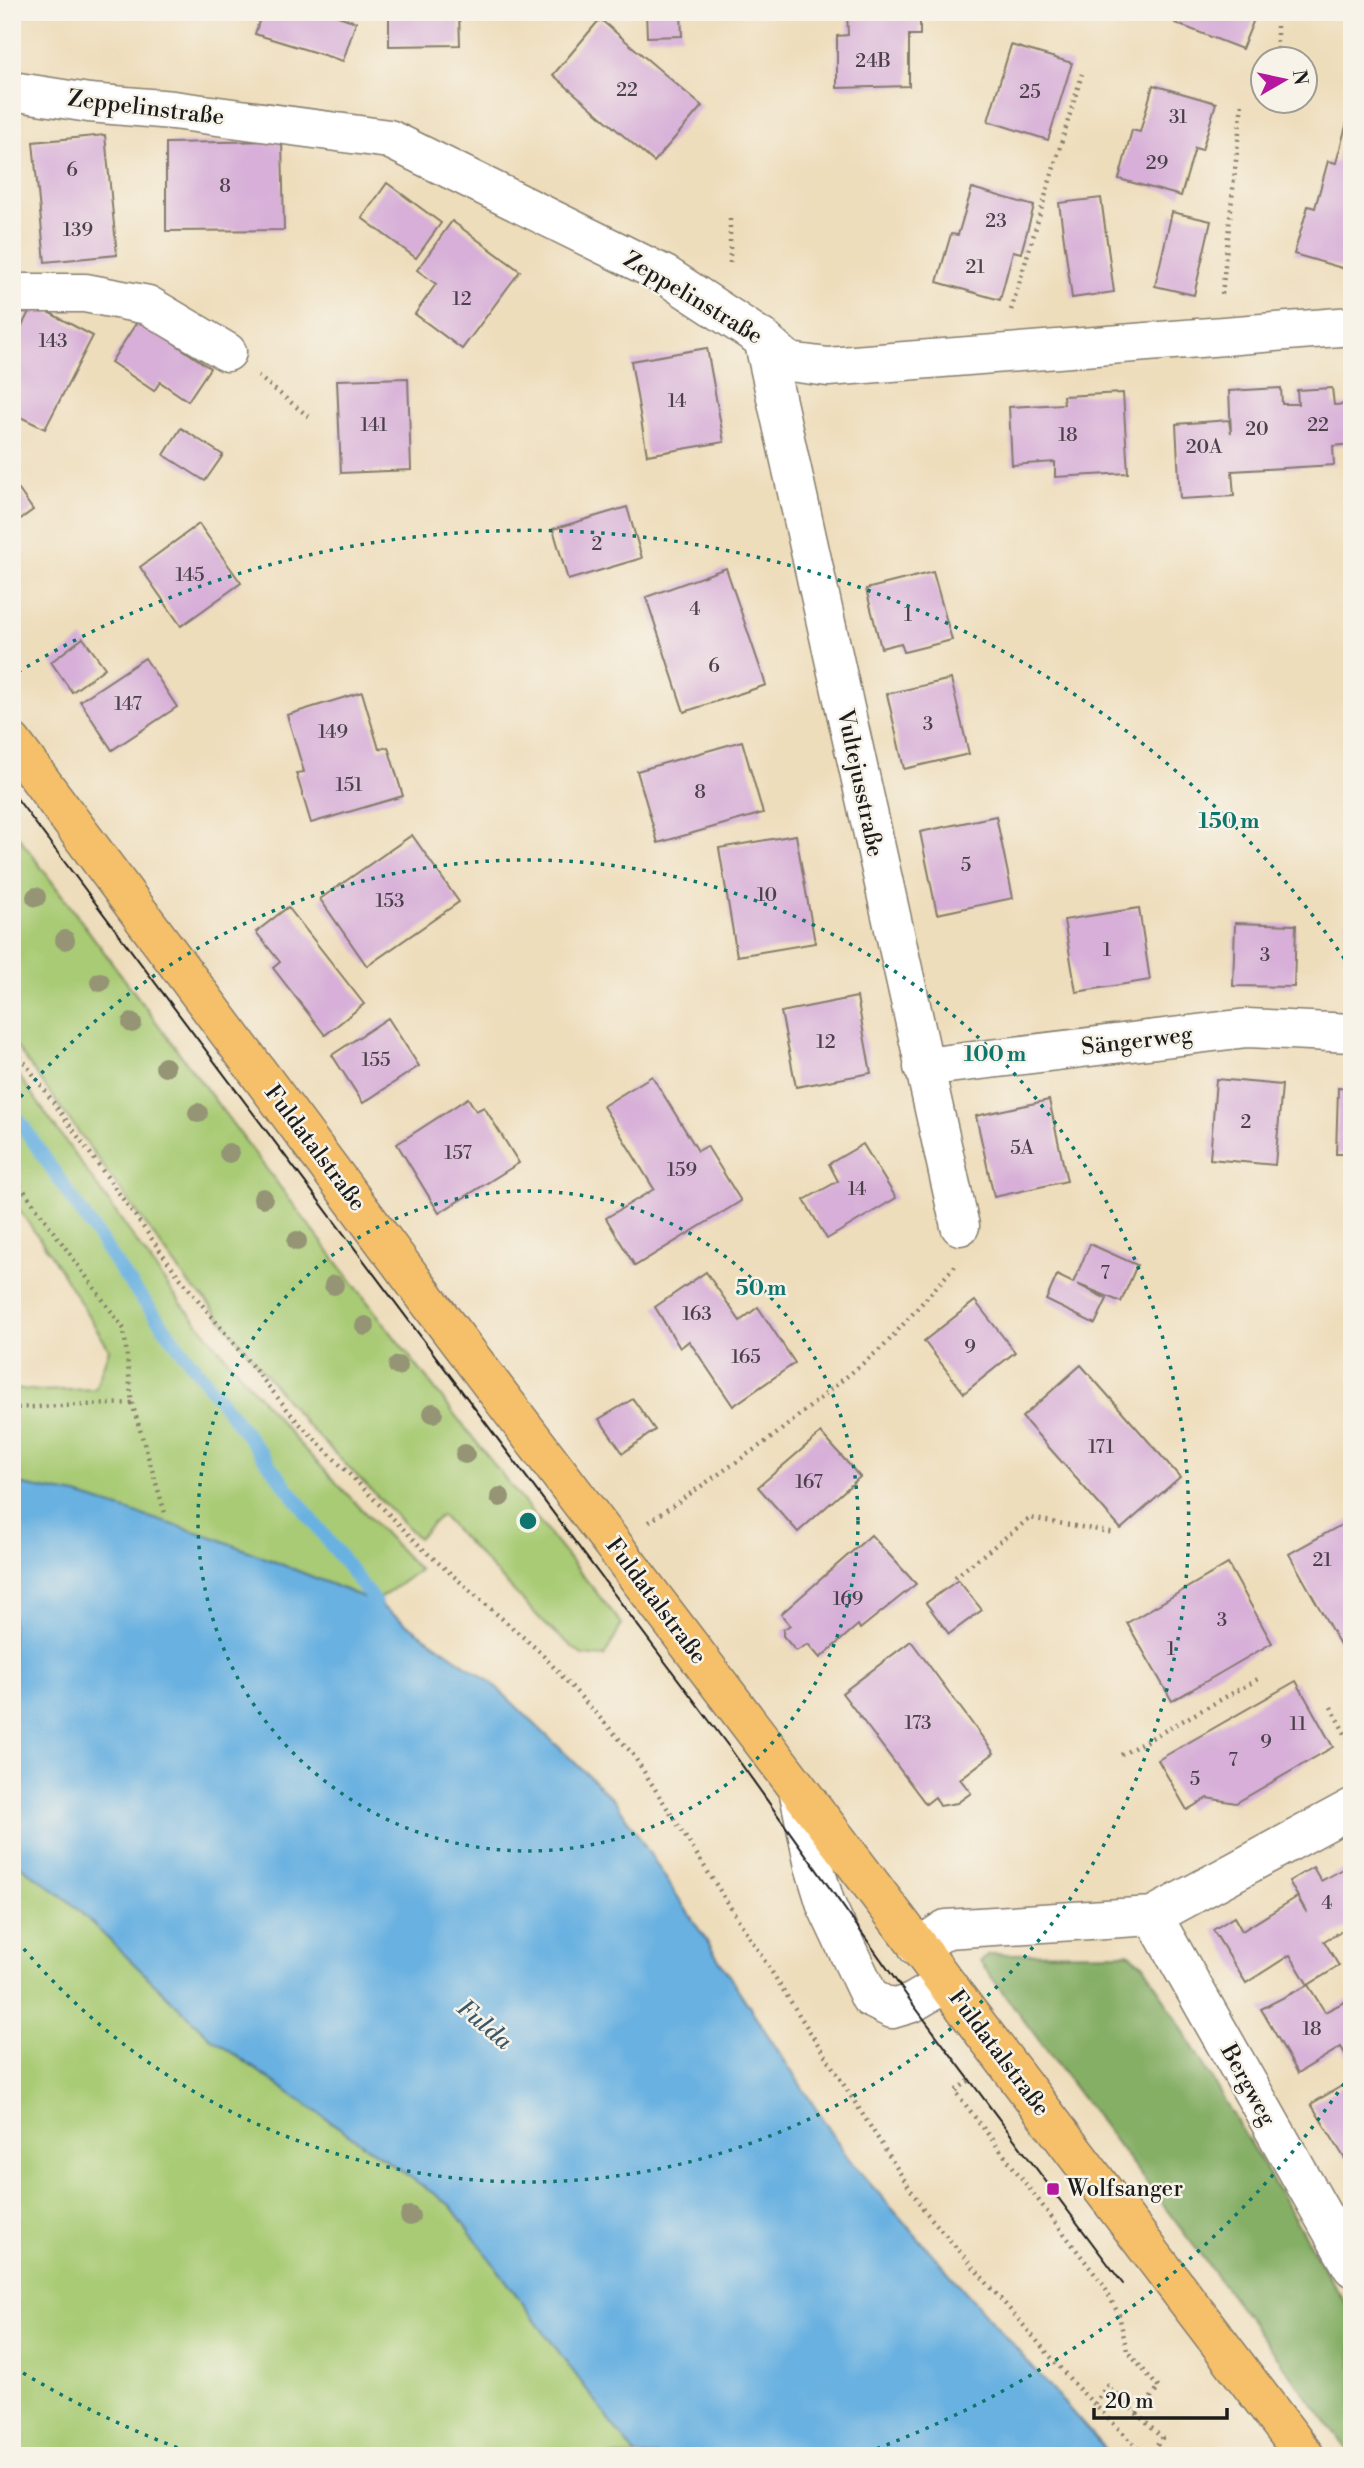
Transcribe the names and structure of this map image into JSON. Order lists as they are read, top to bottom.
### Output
{
  "streets": {
    "main road": ["Fuldatalstraße"],
    "street": [
      "Zeppelinstraße",
      "Vultejusstraße",
      "Sängerweg",
      "Bergweg"
    ]
  },
  "crossings": [
    ["Zeppelinstraße", "Vultejusstraße"],
    ["Vultejusstraße", "Sängerweg"]
  ],
  "water": ["Fulda"],
  "places": {
    "transit": ["Wolfsanger"]
  },
  "house_numbers": [
    "24B",
    "22",
    "25",
    "31",
    "29",
    "6",
    "8",
    "23",
    "139",
    "21",
    "12",
    "143",
    "14",
    "141",
    "22",
    "20",
    "18",
    "20A",
    "2",
    "145",
    "4",
    "1",
    "6",
    "147",
    "3",
    "149",
    "151",
    "8",
    "5",
    "10",
    "153",
    "1",
    "3",
    "12",
    "155",
    "2",
    "5A",
    "157",
    "159",
    "14",
    "7",
    "163",
    "9",
    "165",
    "171",
    "167",
    "21",
    "169",
    "3",
    "1",
    "173",
    "11",
    "9",
    "7",
    "5",
    "4",
    "18"
  ],
  "scale_bar": "20 m",
  "north": "right",
  "rings": ["150 m", "100 m", "50 m"]
}
